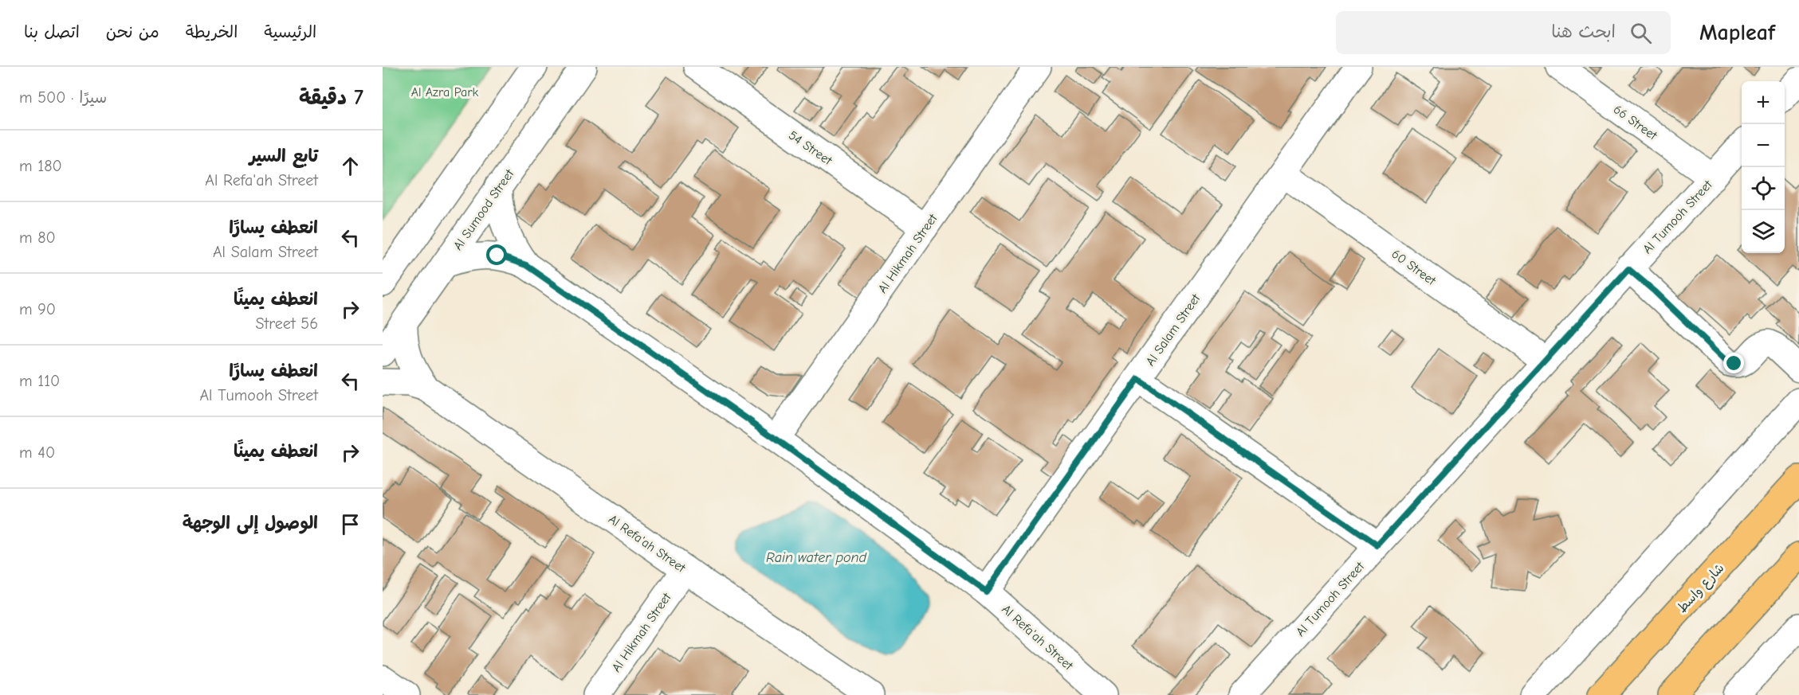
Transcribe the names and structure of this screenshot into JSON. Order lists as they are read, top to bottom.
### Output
{
  "streets": {
    "highway": ["شارع واسط"],
    "street": [
      "66 Street",
      "54 Street",
      "Al Sumood Street",
      "Al Tumooh Street",
      "Al Hikmah Street",
      "60 Street",
      "Al Salam Street",
      "Al Refa'ah Street"
    ]
  },
  "crossings": [
    ["66 Street", "Al Tumooh Street"],
    ["54 Street", "Al Hikmah Street"],
    ["Al Sumood Street", "Al Refa'ah Street"],
    ["Al Tumooh Street", "60 Street"],
    ["Al Hikmah Street", "Al Refa'ah Street"],
    ["60 Street", "Al Salam Street"],
    ["Al Salam Street", "Al Refa'ah Street"]
  ],
  "water": ["Rain water pond"],
  "parks": ["Al Azra Park"],
  "page": {
    "header": "Mapleaf",
    "search": "ابحث هنا",
    "nav": [
      "الرئيسية",
      "الخريطة",
      "من نحن",
      "اتصل بنا"
    ],
    "heading": ["7 دقيقة", "سيرًا · 500 m"],
    "map_buttons": ["+", "−"],
    "list": [
      ["تابع السير", "Al Refa'ah Street", "180 m"],
      ["انعطف يسارًا", "Al Salam Street", "80 m"],
      ["انعطف يمينًا", "56 Street", "90 m"],
      ["انعطف يسارًا", "Al Tumooh Street", "110 m"],
      ["انعطف يمينًا", "40 m"],
      "الوصول إلى الوجهة"
    ]
  }
}
